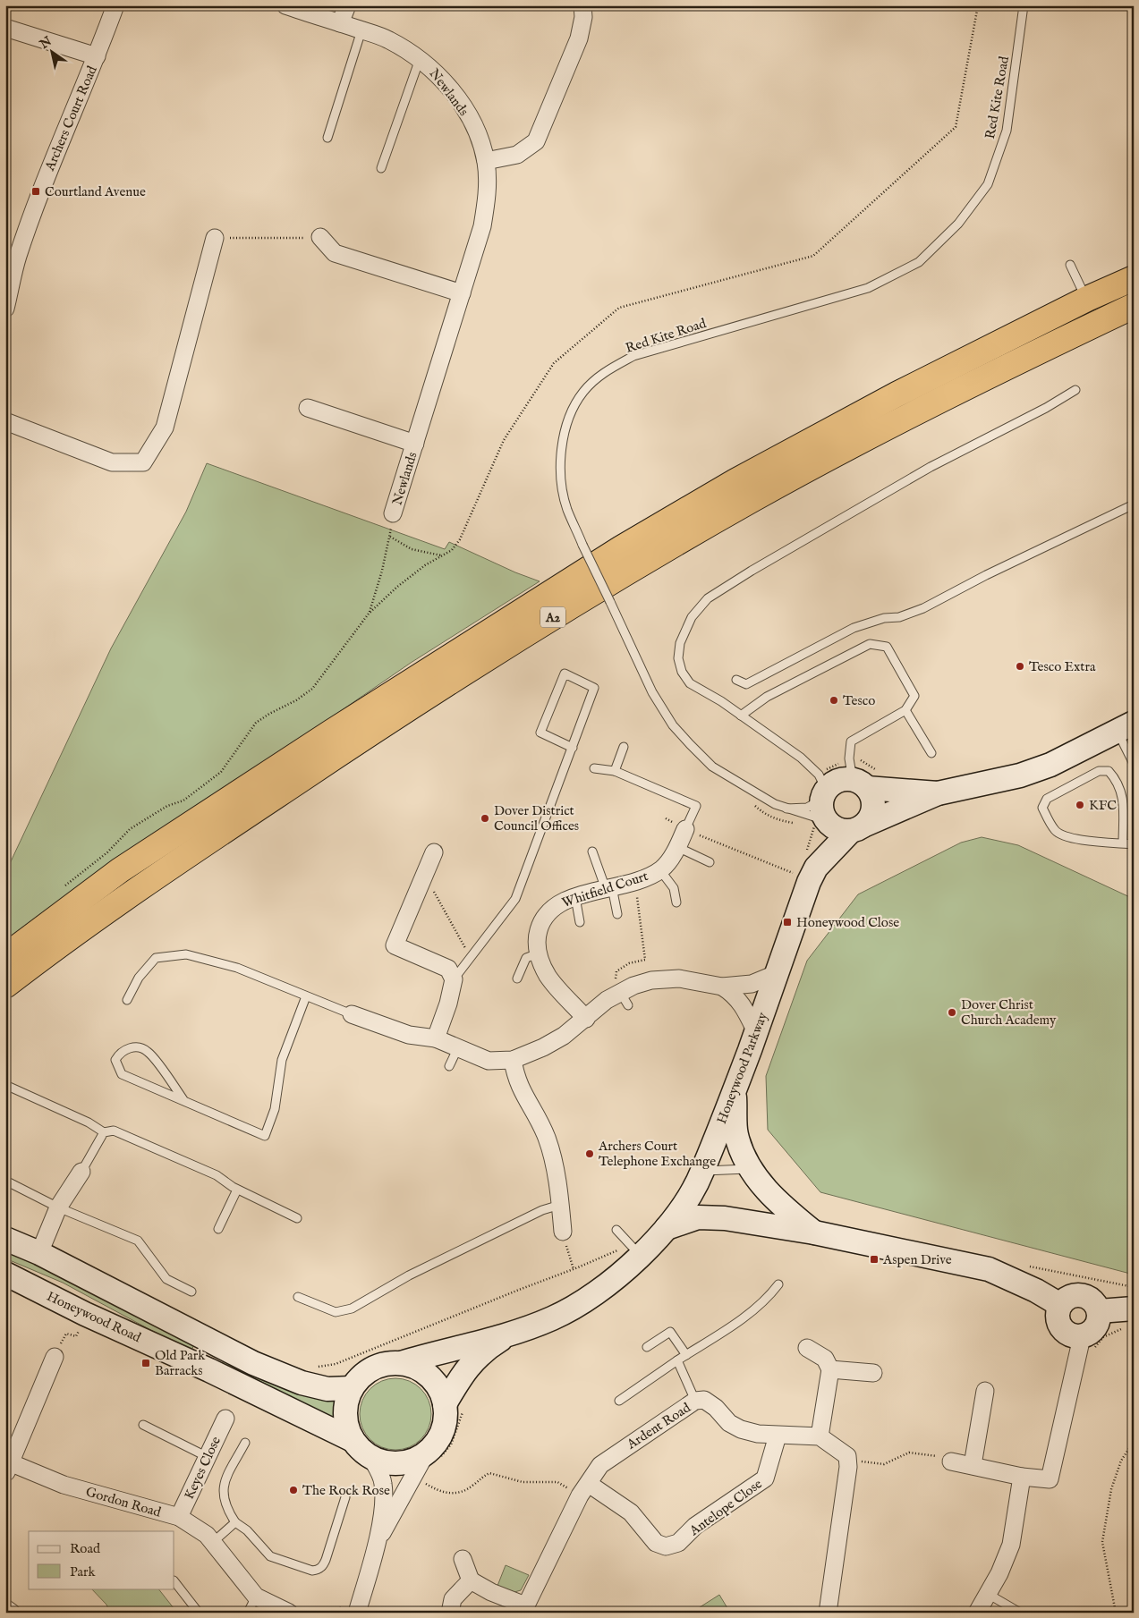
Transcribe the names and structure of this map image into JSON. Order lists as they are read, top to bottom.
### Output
{
  "streets": {
    "highway": ["A2"],
    "street": [
      "Newlands",
      "Archers Court Road",
      "Whitfield Court",
      "Honeywood Parkway",
      "Honeywood Road",
      "Ardent Road",
      "Keyes Close",
      "Gordon Road",
      "Antelope Close"
    ],
    "lane": ["Red Kite Road"]
  },
  "crossings": [
    ["Red Kite Road", "Honeywood Parkway"],
    ["Honeywood Parkway", "Honeywood Road"],
    ["Ardent Road", "Antelope Close"],
    ["Keyes Close", "Gordon Road"]
  ],
  "places": {
    "transit": [
      "Courtland Avenue",
      "Honeywood Close",
      "Aspen Drive",
      "Old Park Barracks"
    ],
    "other": [
      "Tesco Extra",
      "Tesco",
      "KFC",
      "Dover District Council Offices",
      "Dover Christ Church Academy",
      "Archers Court Telephone Exchange",
      "The Rock Rose"
    ]
  },
  "legend": ["Road", "Park"],
  "north": "top left"
}
